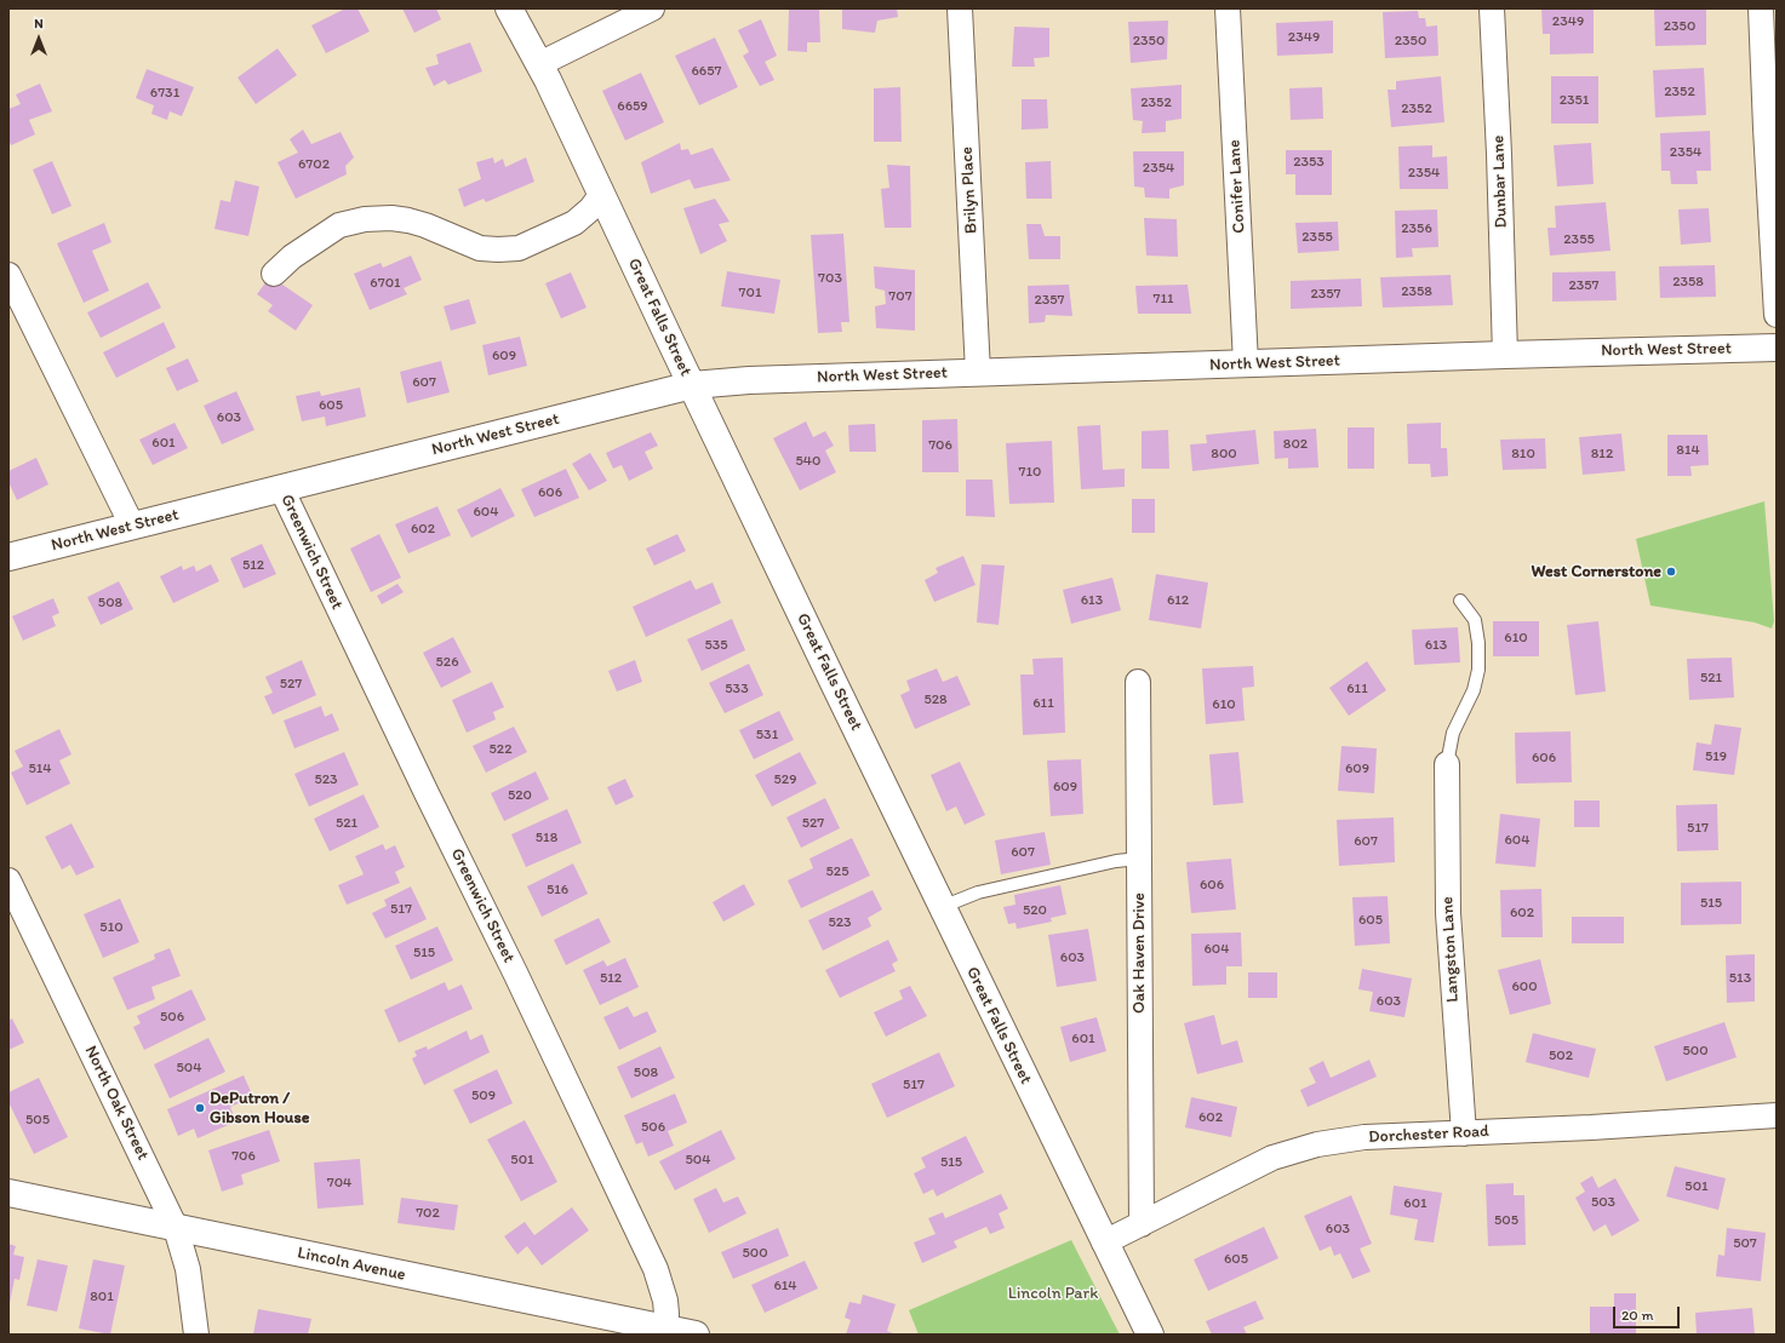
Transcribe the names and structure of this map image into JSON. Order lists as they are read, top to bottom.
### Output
{
  "streets": {
    "main road": ["Great Falls Street", "North West Street", "Lincoln Avenue"],
    "street": [
      "Dunbar Lane",
      "Conifer Lane",
      "Brilyn Place",
      "Greenwich Street",
      "Langston Lane",
      "Oak Haven Drive",
      "North Oak Street",
      "Dorchester Road"
    ]
  },
  "crossings": [
    ["Dunbar Lane", "North West Street"],
    ["Conifer Lane", "North West Street"],
    ["Brilyn Place", "North West Street"],
    ["Great Falls Street", "North West Street"],
    ["Great Falls Street", "Dorchester Road"],
    ["North West Street", "Greenwich Street"],
    ["Greenwich Street", "Lincoln Avenue"],
    ["Langston Lane", "Dorchester Road"],
    ["Oak Haven Drive", "Dorchester Road"],
    ["North Oak Street", "Lincoln Avenue"]
  ],
  "parks": ["Lincoln Park"],
  "places": ["West Cornerstone", "DePutron / Gibson House"],
  "house_numbers": [
    "2349",
    "2350",
    "2349",
    "2350",
    "2350",
    "6657",
    "2352",
    "6731",
    "2351",
    "2352",
    "6659",
    "2352",
    "2354",
    "2353",
    "6702",
    "2354",
    "2354",
    "2356",
    "2355",
    "2355",
    "703",
    "2358",
    "6701",
    "2357",
    "2358",
    "701",
    "2357",
    "707",
    "711",
    "2357",
    "609",
    "607",
    "605",
    "603",
    "601",
    "802",
    "706",
    "814",
    "800",
    "810",
    "812",
    "540",
    "710",
    "606",
    "604",
    "602",
    "512",
    "613",
    "612",
    "508",
    "610",
    "535",
    "613",
    "526",
    "521",
    "527",
    "533",
    "611",
    "528",
    "611",
    "610",
    "531",
    "522",
    "519",
    "606",
    "514",
    "609",
    "523",
    "529",
    "609",
    "520",
    "521",
    "527",
    "517",
    "518",
    "604",
    "607",
    "607",
    "525",
    "606",
    "516",
    "515",
    "517",
    "520",
    "602",
    "605",
    "523",
    "510",
    "604",
    "515",
    "603",
    "512",
    "513",
    "600",
    "603",
    "506",
    "601",
    "500",
    "502",
    "504",
    "508",
    "517",
    "509",
    "602",
    "505",
    "506",
    "706",
    "501",
    "504",
    "515",
    "704",
    "501",
    "503",
    "601",
    "702",
    "505",
    "603",
    "507",
    "500",
    "605",
    "614",
    "801"
  ],
  "scale_bar": "20 m",
  "north": "top"
}
